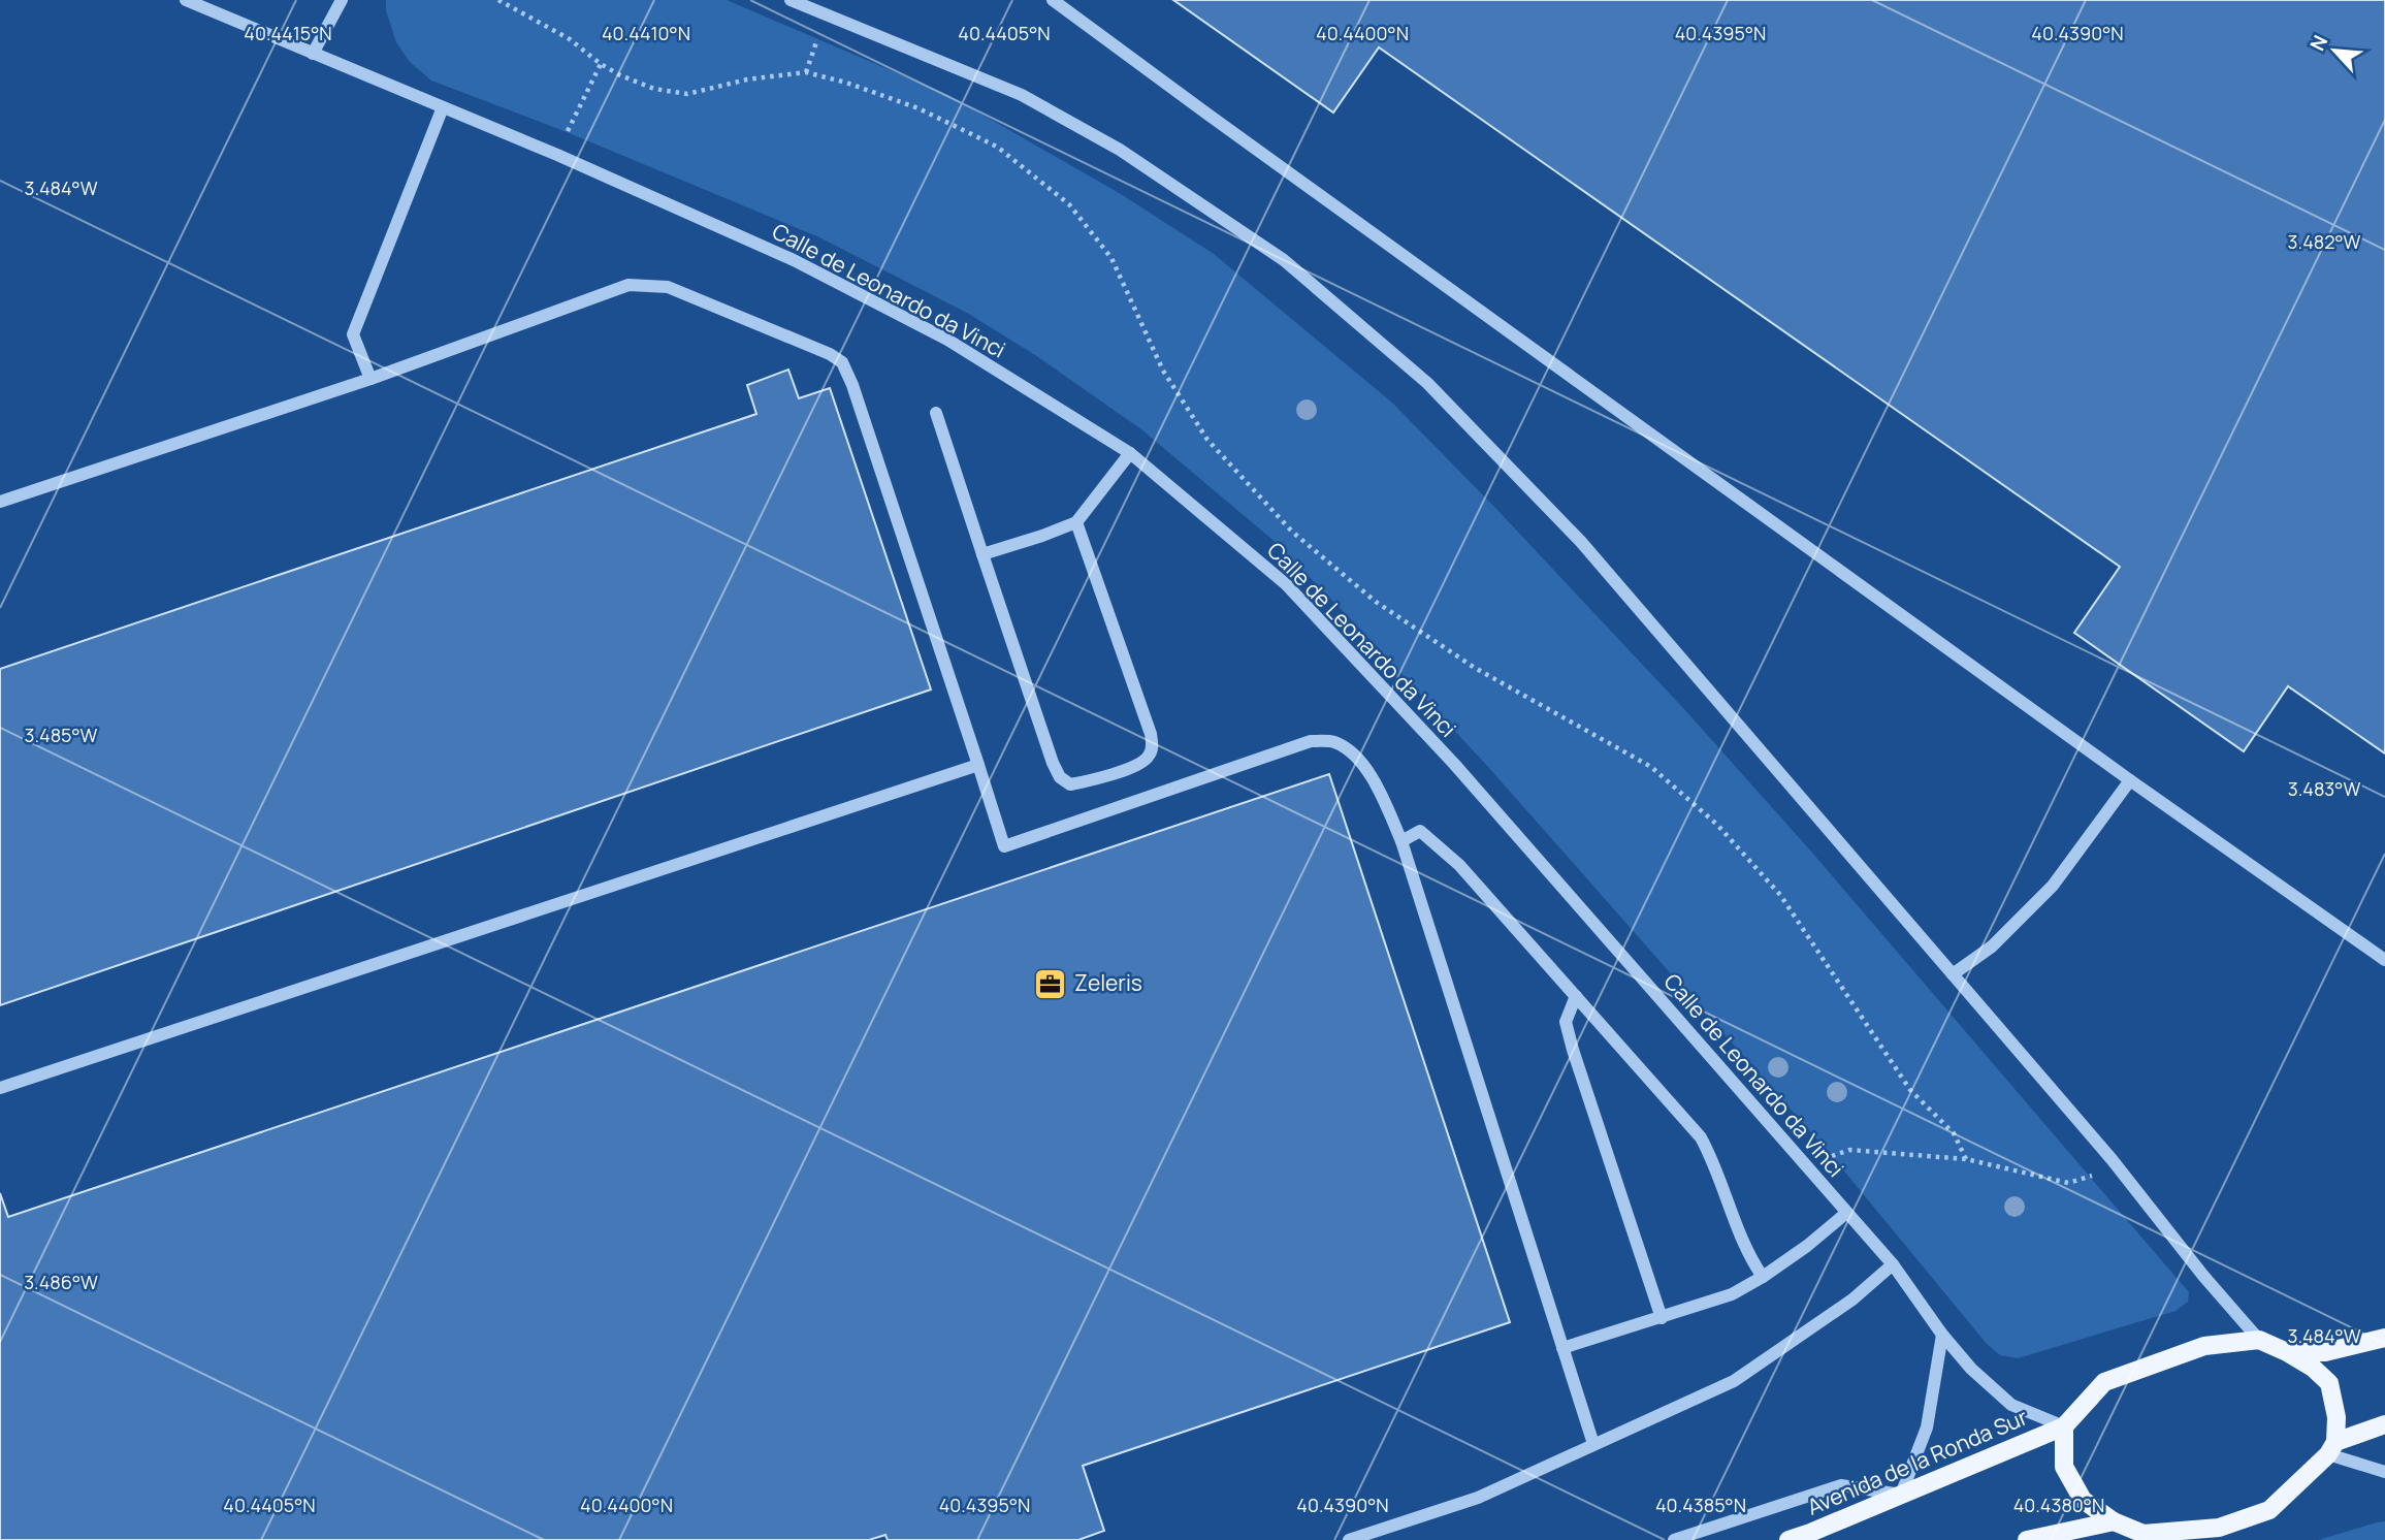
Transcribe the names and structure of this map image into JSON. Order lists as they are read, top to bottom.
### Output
{
  "streets": {
    "main road": ["Avenida de la Ronda Sur"],
    "street": ["Calle de Leonardo da Vinci"]
  },
  "crossings": [
    ["Calle de Leonardo da Vinci", "Avenida de la Ronda Sur"]
  ],
  "places": {
    "office": ["Zeleris"]
  },
  "north": "top left",
  "coordinates": [
    "40.4415°N",
    "40.4410°N",
    "40.4405°N",
    "40.4400°N",
    "40.4395°N",
    "40.4390°N",
    "3.484°W",
    "3.482°W",
    "3.485°W",
    "3.483°W",
    "3.486°W",
    "40.4385°N",
    "40.4380°N"
  ]
}
